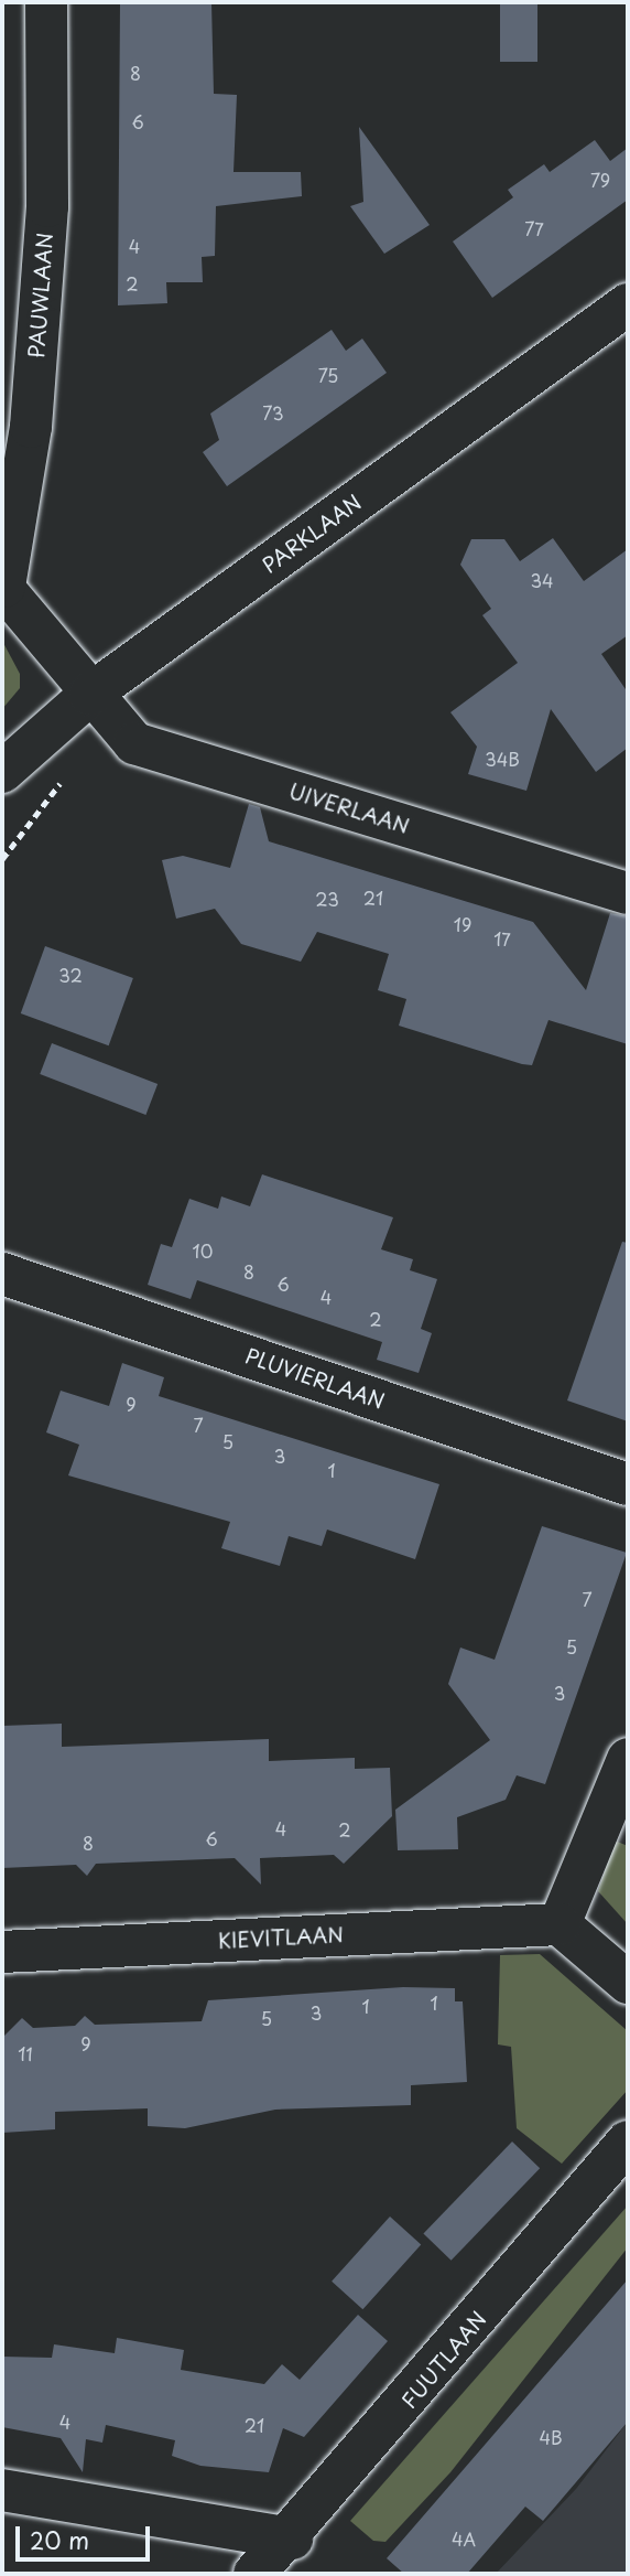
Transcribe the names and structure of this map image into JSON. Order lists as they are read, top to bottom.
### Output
{
  "streets": {
    "street": [
      "PAUWLAAN",
      "PARKLAAN",
      "UIVERLAAN",
      "PLUVIERLAAN",
      "KIEVITLAAN",
      "FUUTLAAN"
    ]
  },
  "crossings": [
    ["PAUWLAAN", "UIVERLAAN"],
    ["PARKLAAN", "UIVERLAAN"]
  ],
  "house_numbers": [
    "8",
    "6",
    "79",
    "77",
    "4",
    "2",
    "75",
    "73",
    "34",
    "34B",
    "21",
    "23",
    "19",
    "17",
    "32",
    "10",
    "8",
    "6",
    "4",
    "2",
    "9",
    "7",
    "5",
    "3",
    "1",
    "7",
    "5",
    "3",
    "4",
    "2",
    "6",
    "8",
    "1",
    "1",
    "3",
    "5",
    "9",
    "11",
    "4",
    "21",
    "4B",
    "4A"
  ],
  "scale_bar": "20 m"
}
